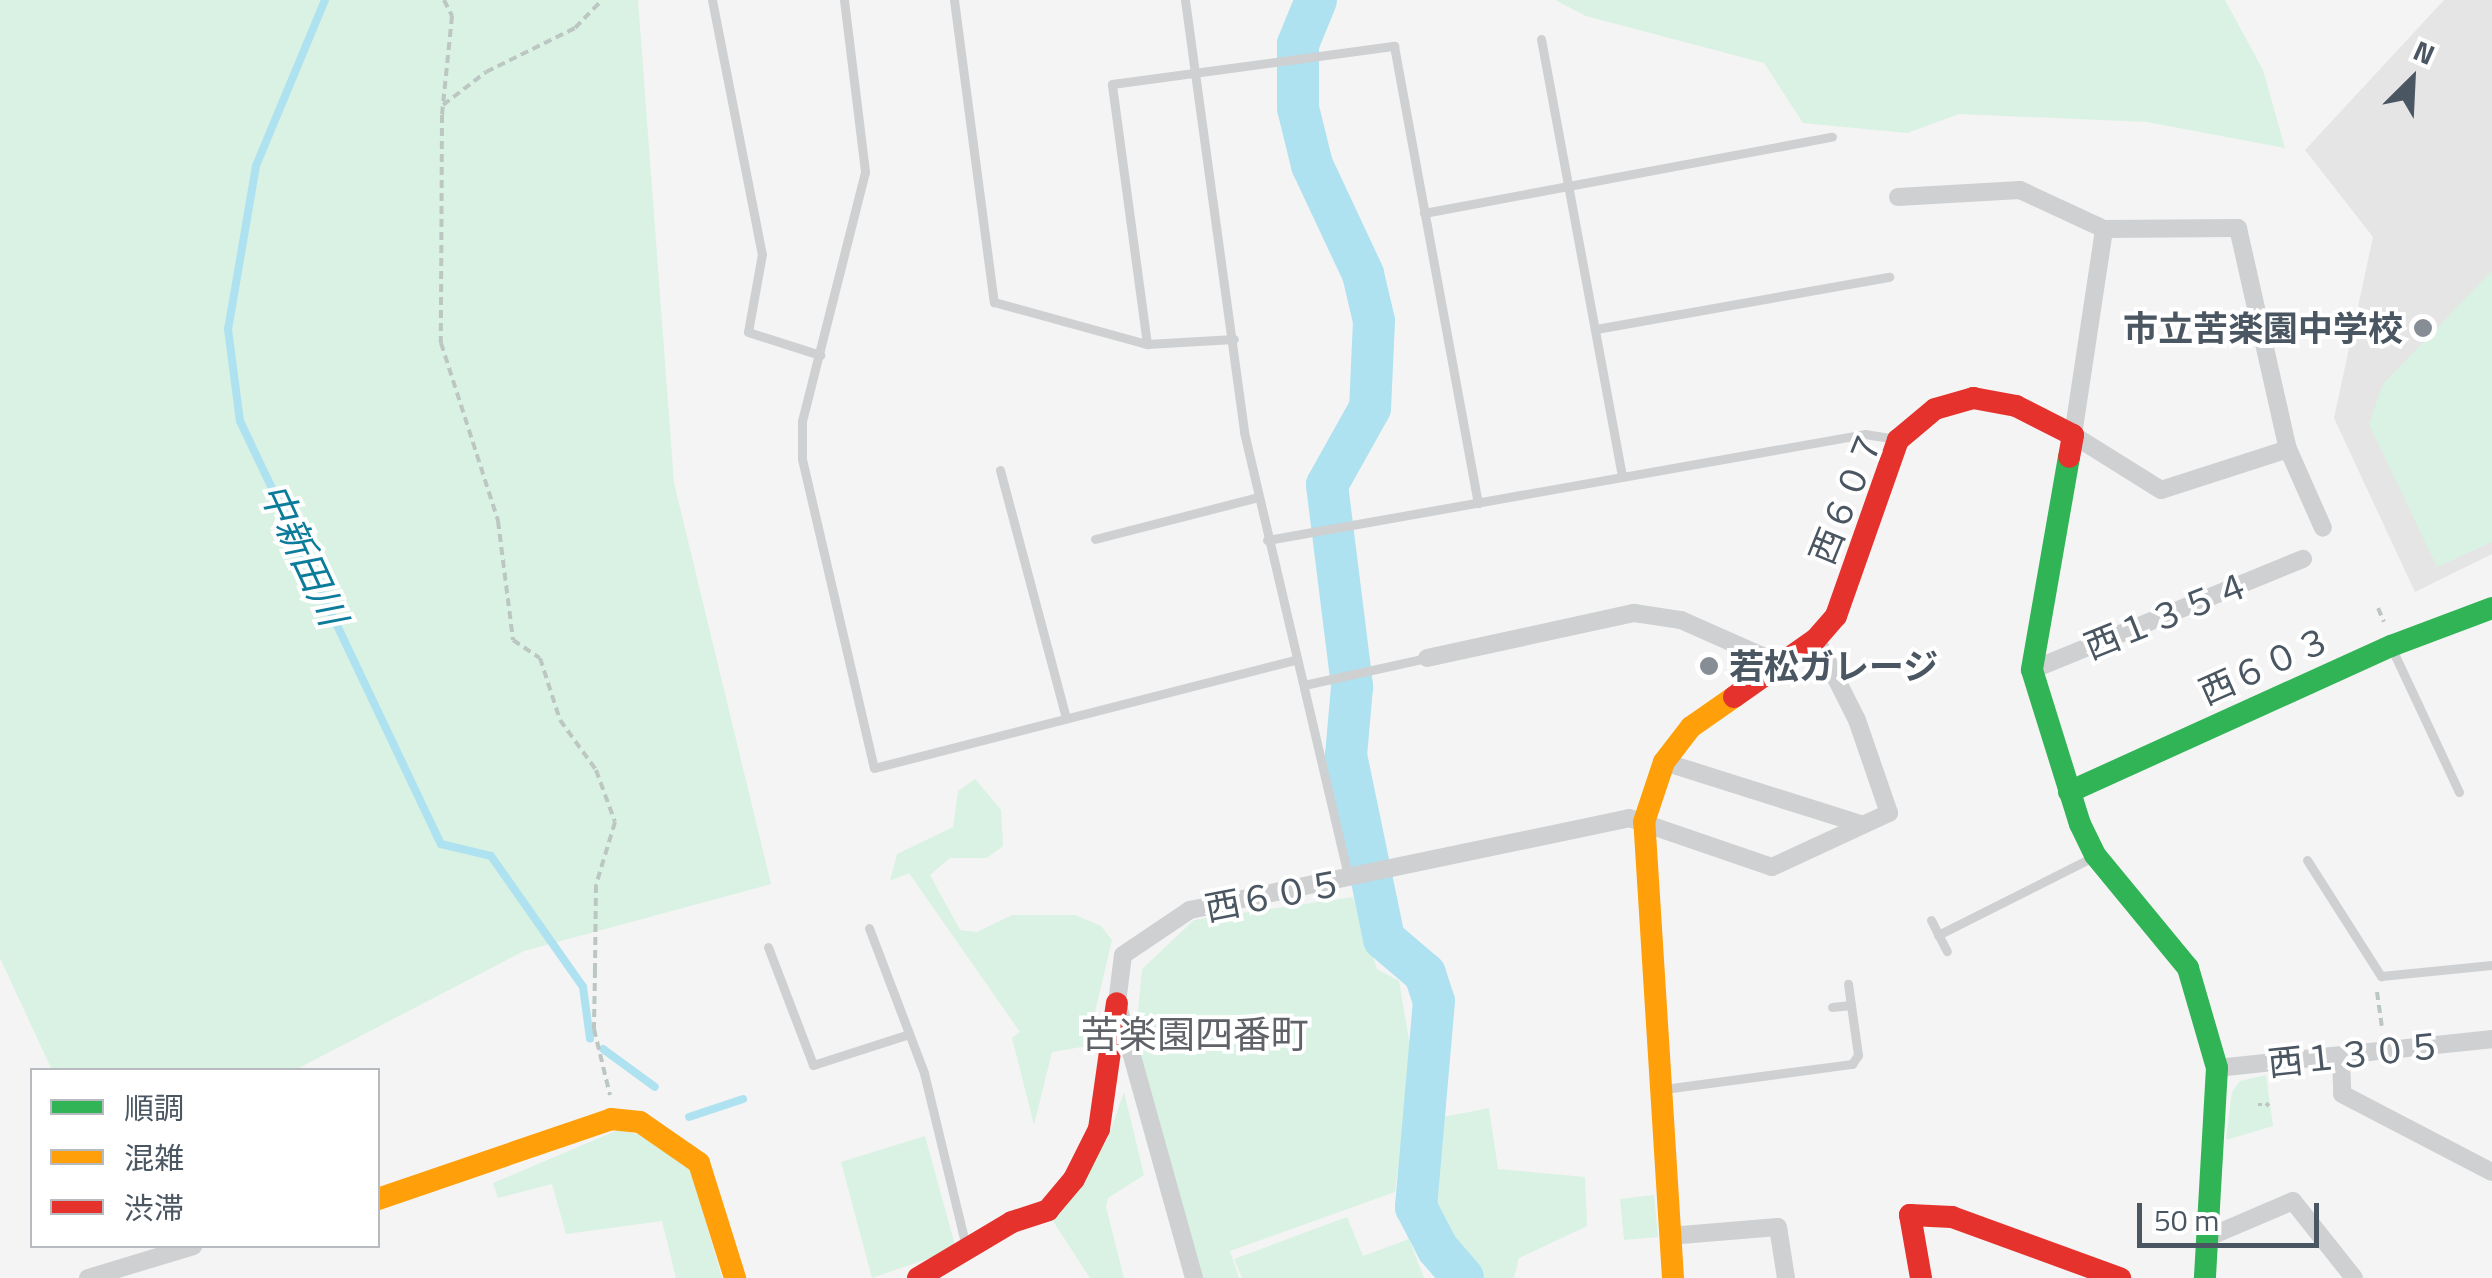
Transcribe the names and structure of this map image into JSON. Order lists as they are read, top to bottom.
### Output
{
  "streets": {
    "street": [
      "西６０７",
      "西１３５４",
      "西６０３",
      "西６０５",
      "西１３０５"
    ]
  },
  "crossings": [
    ["西６０７", "西６０５"]
  ],
  "districts": ["苦楽園四番町"],
  "water": ["中新田川"],
  "places": ["市立苦楽園中学校", "若松ガレージ"],
  "legend": ["順調", "混雑", "渋滞"],
  "scale_bar": "50 m",
  "north": "top right"
}
